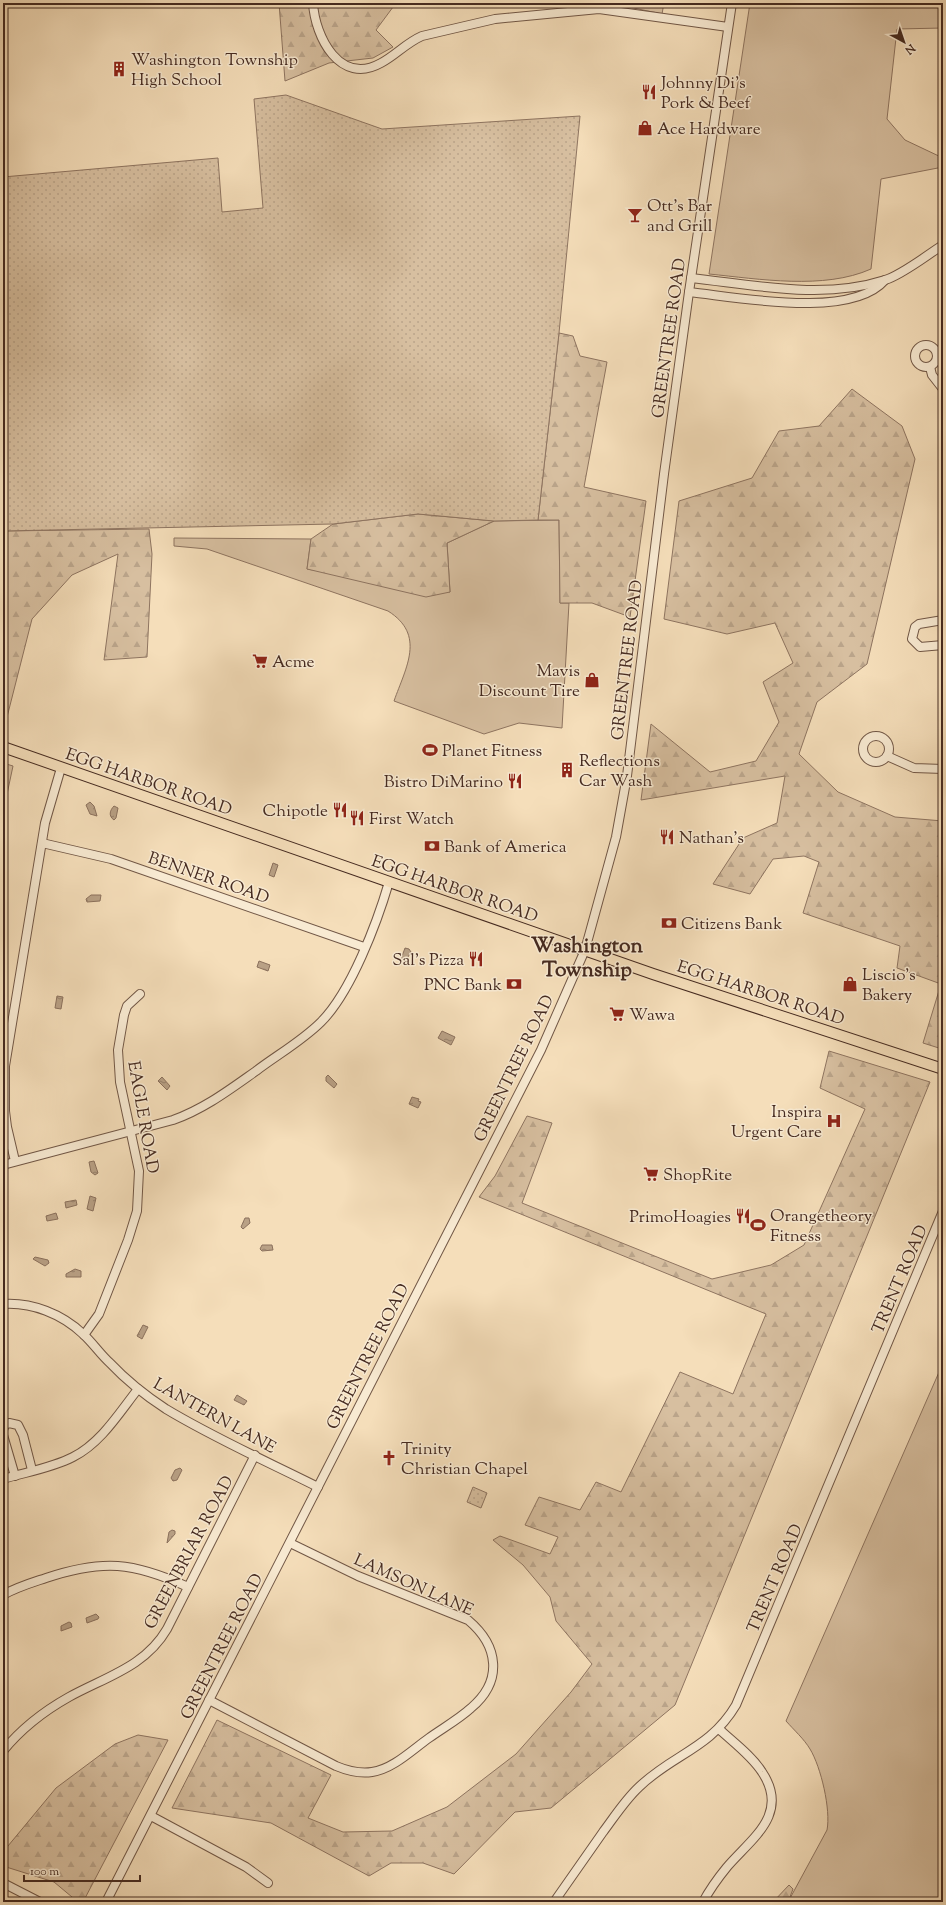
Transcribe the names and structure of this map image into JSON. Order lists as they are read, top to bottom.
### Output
{
  "streets": {
    "main road": ["EGG HARBOR ROAD"],
    "street": [
      "GREENTREE ROAD",
      "BENNER ROAD",
      "EAGLE ROAD",
      "TRENT ROAD",
      "LANTERN LANE",
      "GREENBRIAR ROAD",
      "LAMSON LANE"
    ]
  },
  "crossings": [
    ["GREENTREE ROAD", "EGG HARBOR ROAD"],
    ["GREENTREE ROAD", "LANTERN LANE"],
    ["GREENTREE ROAD", "LAMSON LANE"],
    ["EAGLE ROAD", "LANTERN LANE"],
    ["LANTERN LANE", "GREENBRIAR ROAD"]
  ],
  "districts": ["Washington Township"],
  "places": {
    "building": ["Washington Township High School", "Reflections Car Wash"],
    "restaurant": [
      "Johnny Di's Pork & Beef",
      "Bistro DiMarino",
      "Chipotle",
      "First Watch",
      "Nathan's",
      "Sal's Pizza",
      "PrimoHoagies"
    ],
    "shop": ["Ace Hardware", "Mavis Discount Tire", "Liscio's Bakery"],
    "bar": ["Ott's Bar and Grill"],
    "supermarket": ["Acme", "Wawa", "ShopRite"],
    "sports": ["Planet Fitness", "Orangetheory Fitness"],
    "bank": ["Bank of America", "Citizens Bank", "PNC Bank"],
    "hospital": ["Inspira Urgent Care"],
    "church": ["Trinity Christian Chapel"]
  },
  "scale_bar": "100 m",
  "north": "bottom right"
}
